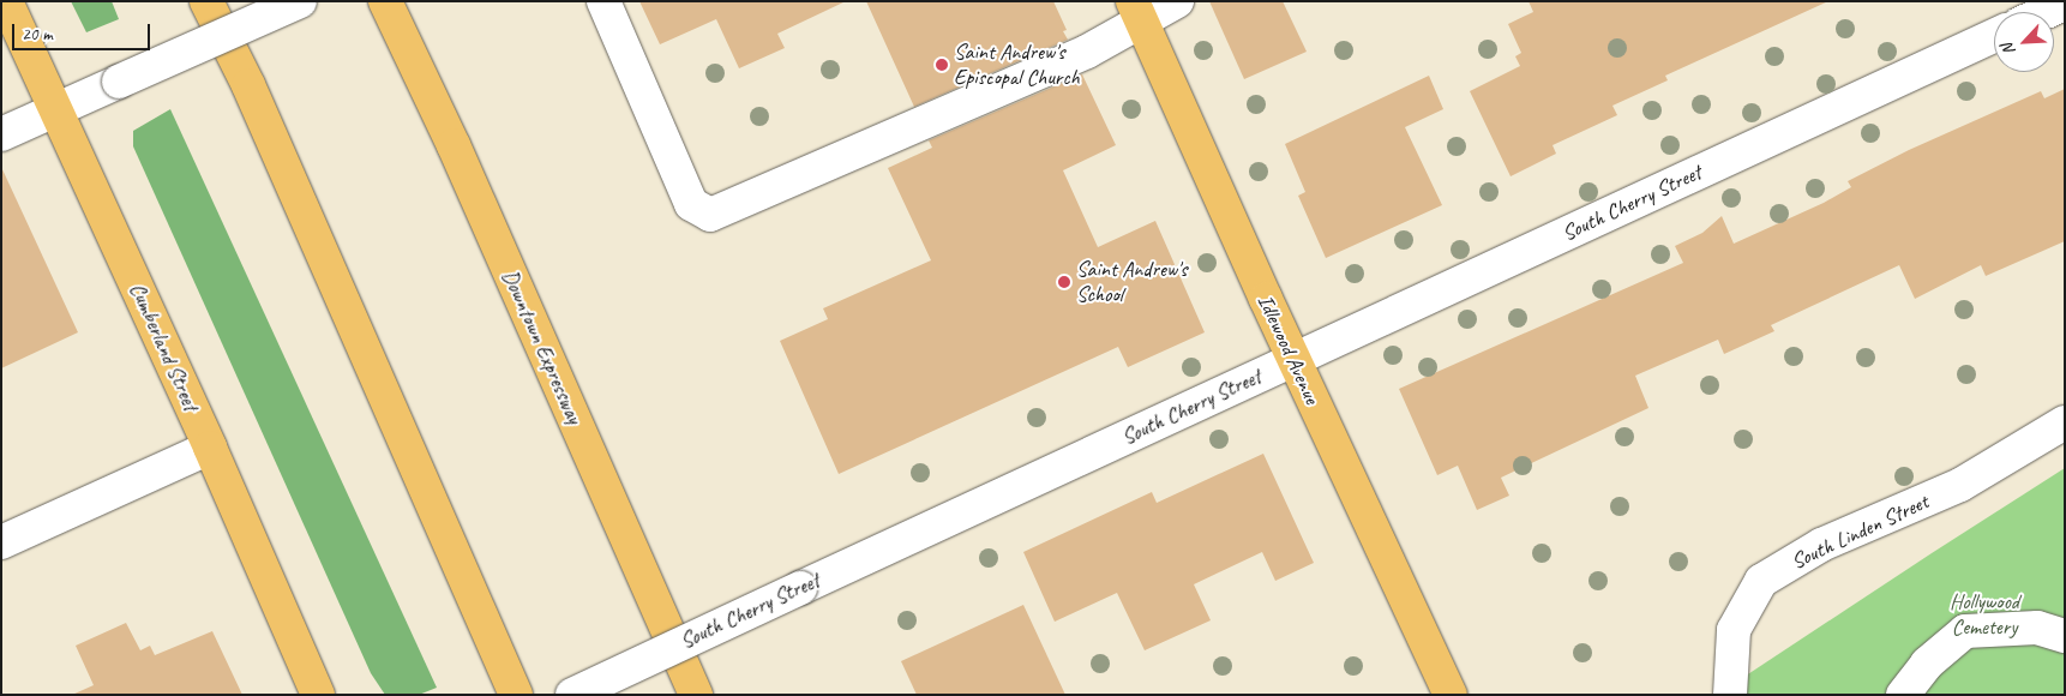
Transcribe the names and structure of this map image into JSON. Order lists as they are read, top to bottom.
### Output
{
  "streets": {
    "main road": ["Cumberland Street", "Downtown Expressway", "Idlewood Avenue"],
    "street": ["South Cherry Street", "South Linden Street"]
  },
  "crossings": [
    ["South Cherry Street", "Idlewood Avenue"]
  ],
  "parks": ["Hollywood Cemetery"],
  "places": ["Saint Andrew's Episcopal Church", "Saint Andrew's School"],
  "scale_bar": "20 m",
  "north": "bottom left"
}
